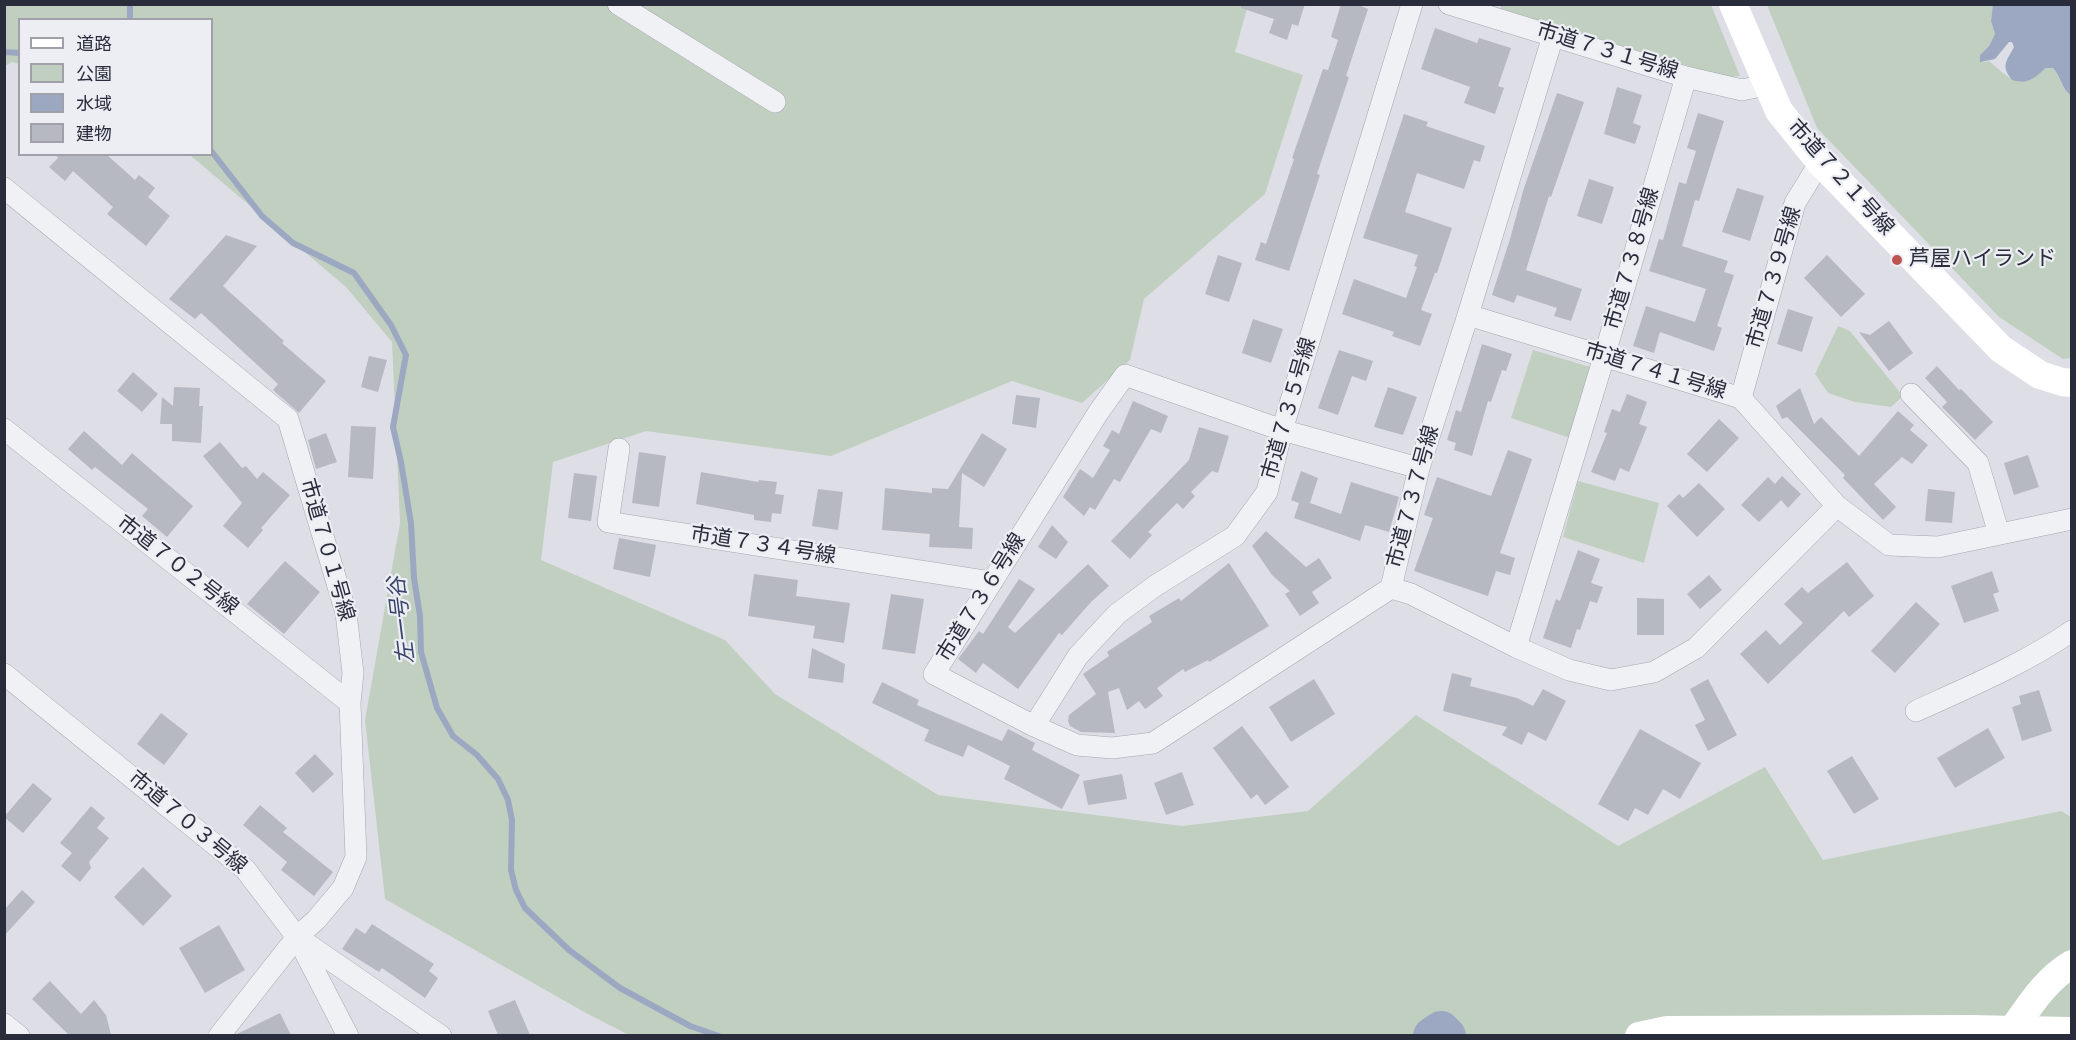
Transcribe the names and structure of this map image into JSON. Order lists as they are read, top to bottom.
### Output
{
  "streets": {
    "street": [
      "市道７３１号線",
      "市道７２１号線",
      "市道７３８号線",
      "市道７３９号線",
      "市道７４１号線",
      "市道７３５号線",
      "市道７３７号線",
      "市道７３４号線",
      "市道７０１号線",
      "市道７０２号線",
      "市道７３６号線",
      "市道７０３号線"
    ]
  },
  "crossings": [
    ["市道７３１号線", "市道７２１号線"],
    ["市道７３１号線", "市道７３８号線"],
    ["市道７３１号線", "市道７３７号線"],
    ["市道７２１号線", "市道７３９号線"],
    ["市道７３８号線", "市道７４１号線"],
    ["市道７３８号線", "市道７３７号線"],
    ["市道７３９号線", "市道７４１号線"],
    ["市道７４１号線", "市道７３７号線"],
    ["市道７３５号線", "市道７３６号線"],
    ["市道７３７号線", "市道７３６号線"],
    ["市道７３４号線", "市道７３６号線"],
    ["市道７０１号線", "市道７０２号線"],
    ["市道７０１号線", "市道７０３号線"]
  ],
  "water": ["左一号谷"],
  "places": ["芦屋ハイランド"],
  "legend": [
    "道路",
    "公園",
    "水域",
    "建物"
  ]
}
